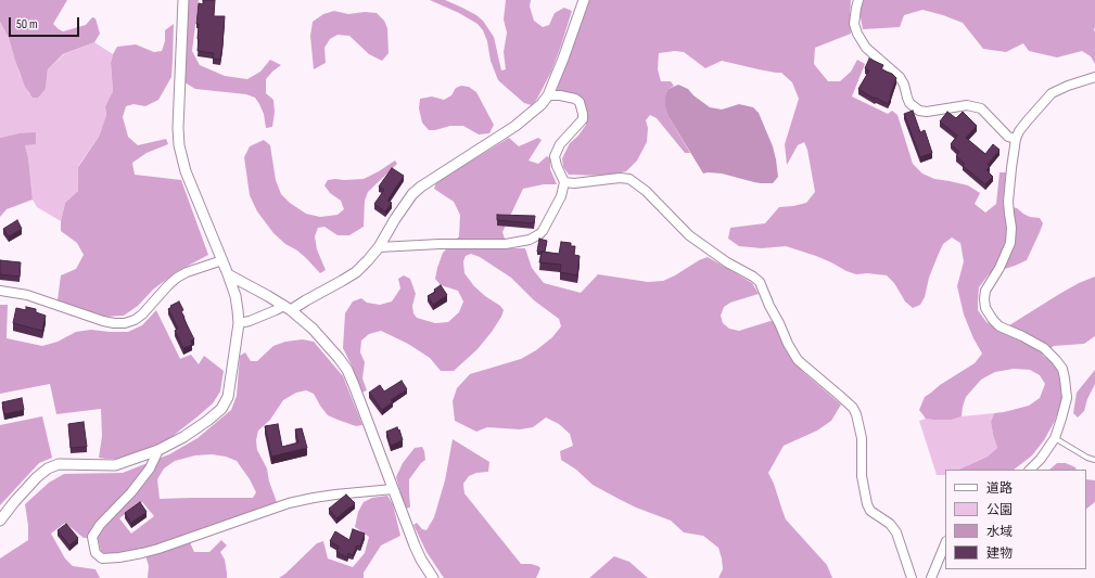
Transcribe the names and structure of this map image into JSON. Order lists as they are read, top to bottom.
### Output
{
  "legend": [
    "道路",
    "公園",
    "水域",
    "建物"
  ],
  "scale_bar": "50 m"
}
